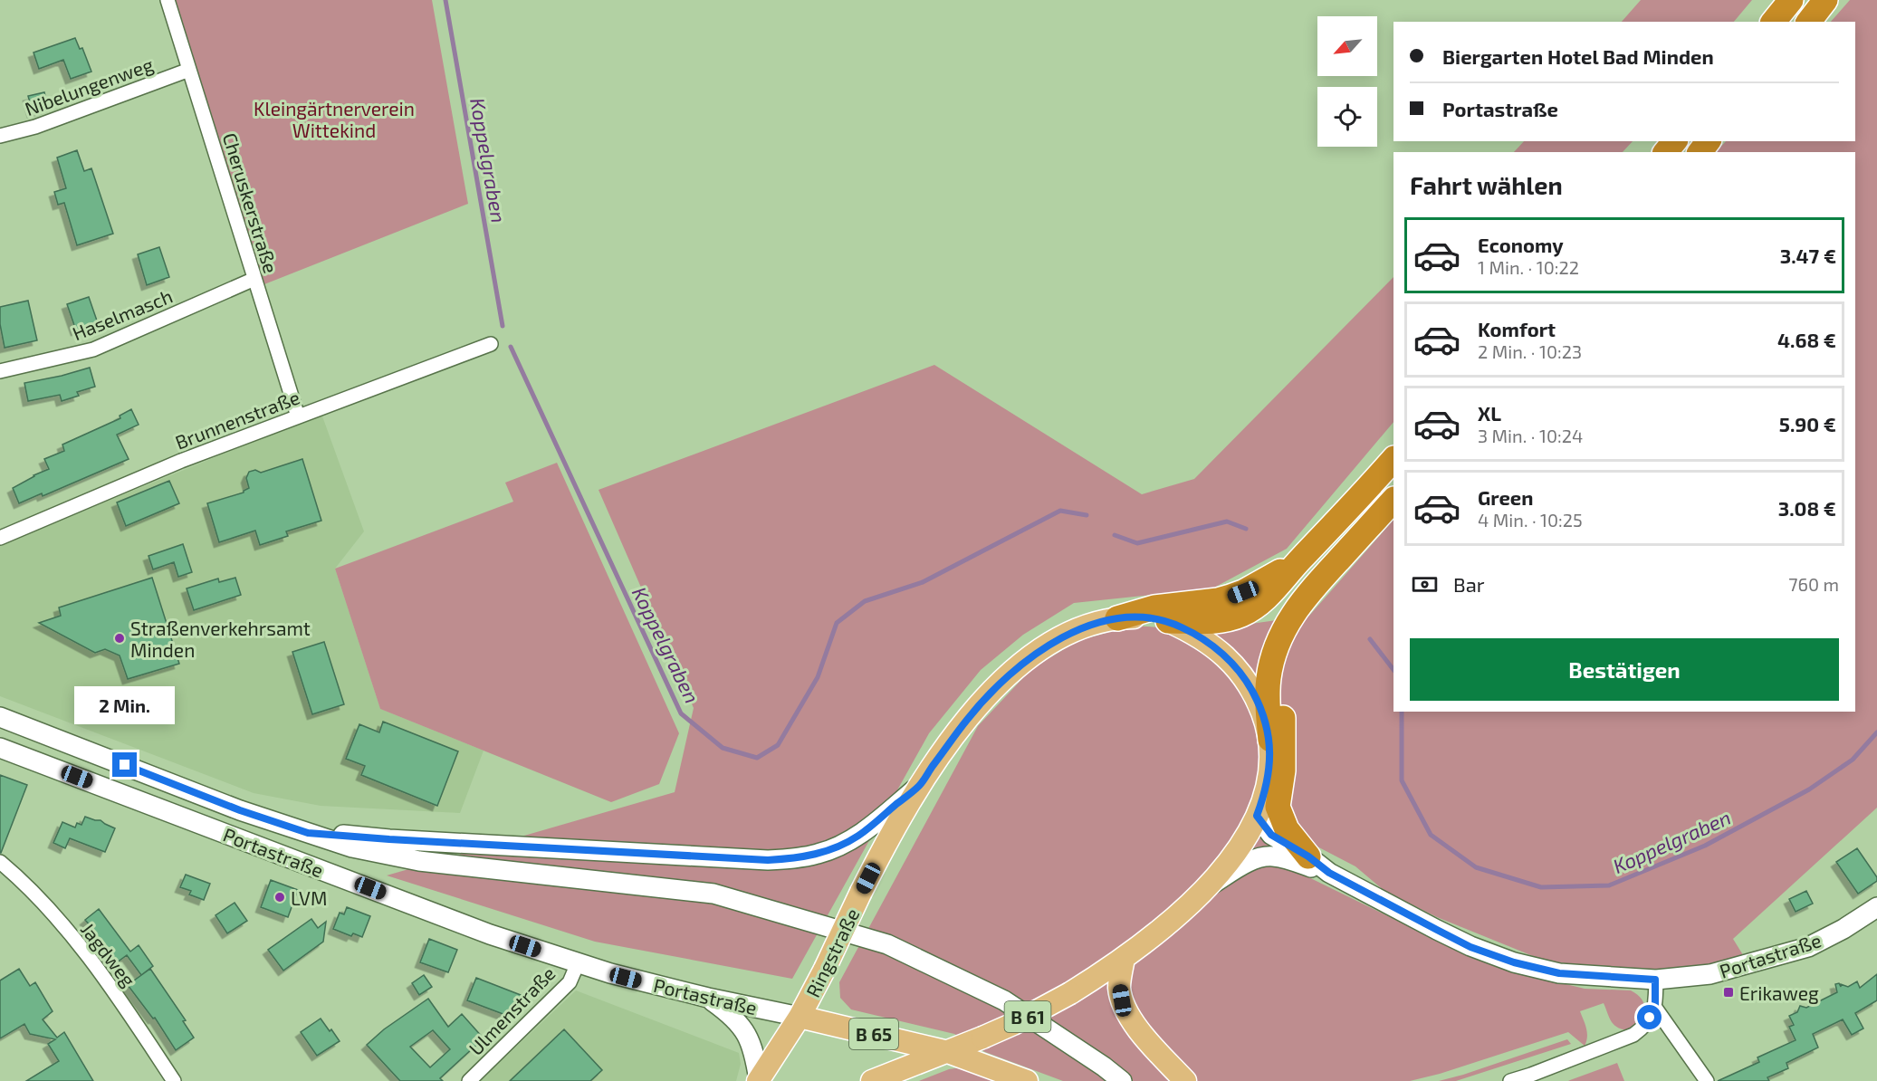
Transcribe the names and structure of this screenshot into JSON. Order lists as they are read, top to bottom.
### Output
{
  "streets": {
    "highway": ["B 61"],
    "main road": ["Portastraße", "Ringstraße", "B 65"],
    "street": [
      "Nibelungenweg",
      "Cheruskerstraße",
      "Haselmasch",
      "Brunnenstraße",
      "Jagdweg",
      "Ulmenstraße"
    ]
  },
  "crossings": [
    ["Nibelungenweg", "Cheruskerstraße"],
    ["Cheruskerstraße", "Haselmasch"],
    ["Cheruskerstraße", "Brunnenstraße"],
    ["Portastraße", "Ringstraße"],
    ["Portastraße", "Ulmenstraße"],
    ["Portastraße", "B 61"],
    ["Portastraße", "B 65"],
    ["Ringstraße", "B 61"],
    ["Ringstraße", "B 65"],
    ["B 61", "B 65"]
  ],
  "water": ["Koppelgraben"],
  "parks": ["Kleingärtnerverein Wittekind"],
  "places": {
    "other": ["Straßenverkehrsamt Minden", "LVM"],
    "transit": ["Erikaweg"]
  },
  "north": "bottom left",
  "page": {
    "banner": ["Biergarten Hotel Bad Minden", "Portastraße"],
    "heading": "Fahrt wählen",
    "list": [
      {
        "name": "Economy",
        "note": "1 Min. · 10:22",
        "value": "3.47 €"
      },
      {
        "name": "Komfort",
        "note": "2 Min. · 10:23",
        "value": "4.68 €"
      },
      {
        "name": "XL",
        "note": "3 Min. · 10:24",
        "value": "5.90 €"
      },
      {
        "name": "Green",
        "note": "4 Min. · 10:25",
        "value": "3.08 €"
      }
    ],
    "pay": ["Bar", "760 m"],
    "buttons": "Bestätigen",
    "bubble": "2 Min."
  }
}
